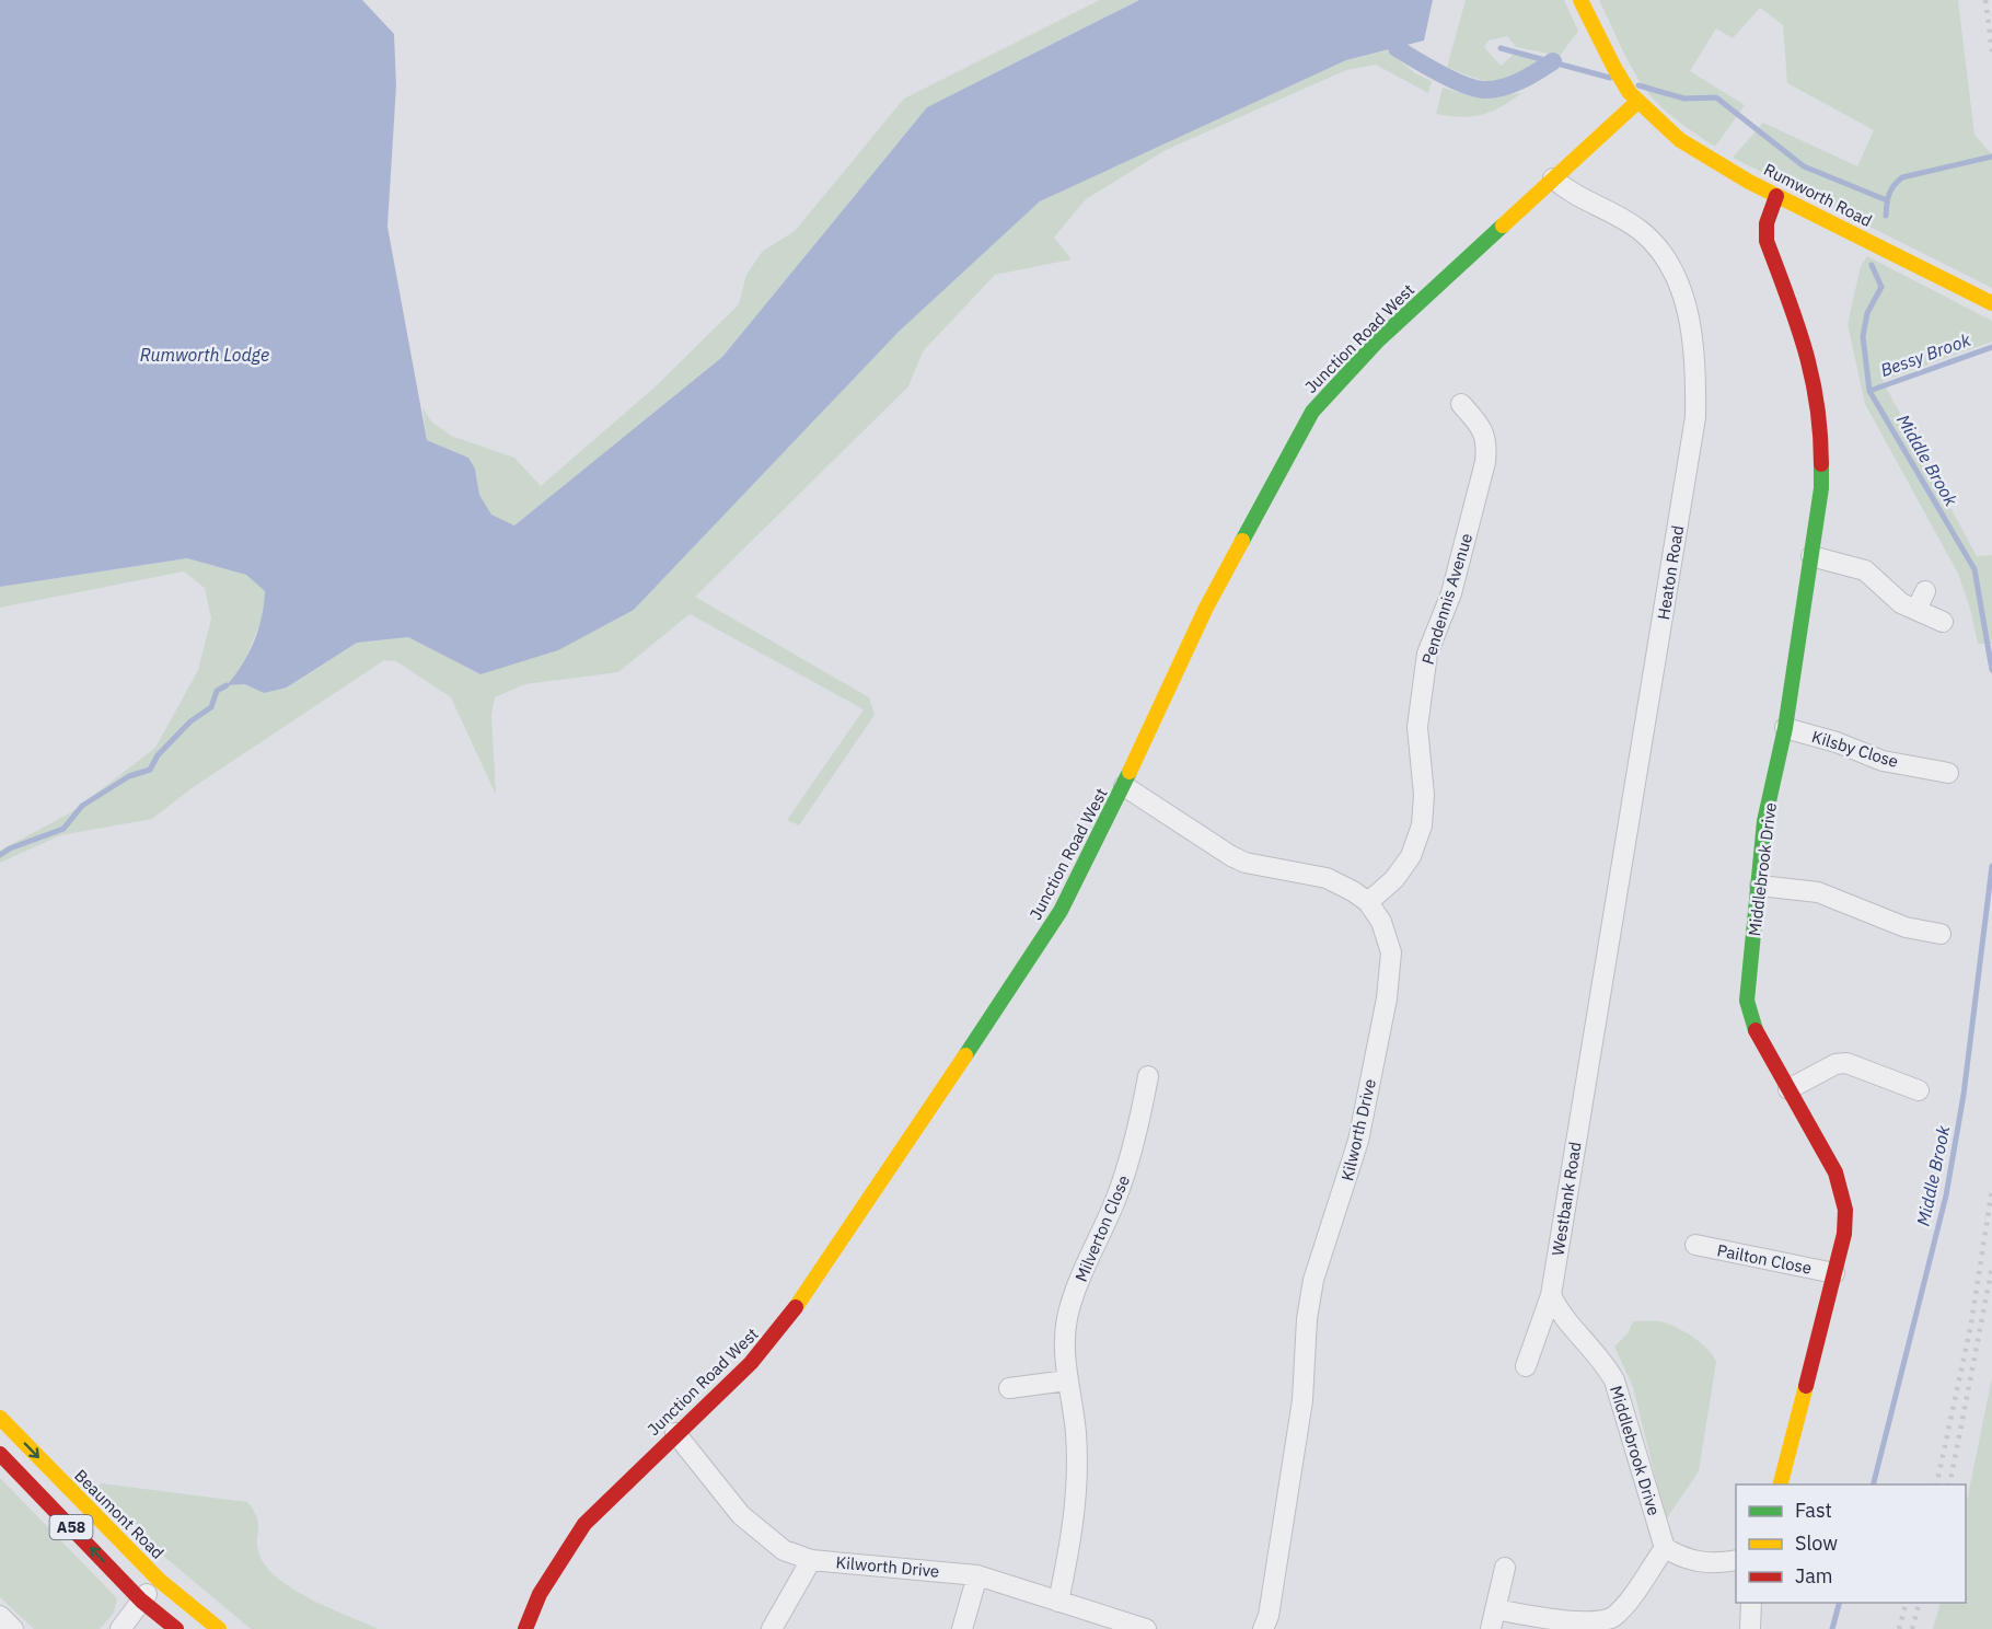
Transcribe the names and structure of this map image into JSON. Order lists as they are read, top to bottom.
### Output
{
  "streets": {
    "main road": [
      "Rumworth Road",
      "Junction Road West",
      "Middlebrook Drive",
      "Beaumont Road",
      "A58"
    ],
    "street": [
      "Heaton Road",
      "Pendennis Avenue",
      "Kilsby Close",
      "Kilworth Drive",
      "Westbank Road",
      "Milverton Close",
      "Pailton Close"
    ]
  },
  "crossings": [
    ["Rumworth Road", "Junction Road West"],
    ["Rumworth Road", "Middlebrook Drive"],
    ["Junction Road West", "Heaton Road"],
    ["Junction Road West", "Kilworth Drive"],
    ["Heaton Road", "Westbank Road"],
    ["Pendennis Avenue", "Kilworth Drive"],
    ["Kilsby Close", "Middlebrook Drive"],
    ["Middlebrook Drive", "Westbank Road"],
    ["Middlebrook Drive", "Pailton Close"],
    ["Kilworth Drive", "Milverton Close"]
  ],
  "water": ["Rumworth Lodge", "Bessy Brook", "Middle Brook"],
  "legend": ["Fast", "Slow", "Jam"]
}
